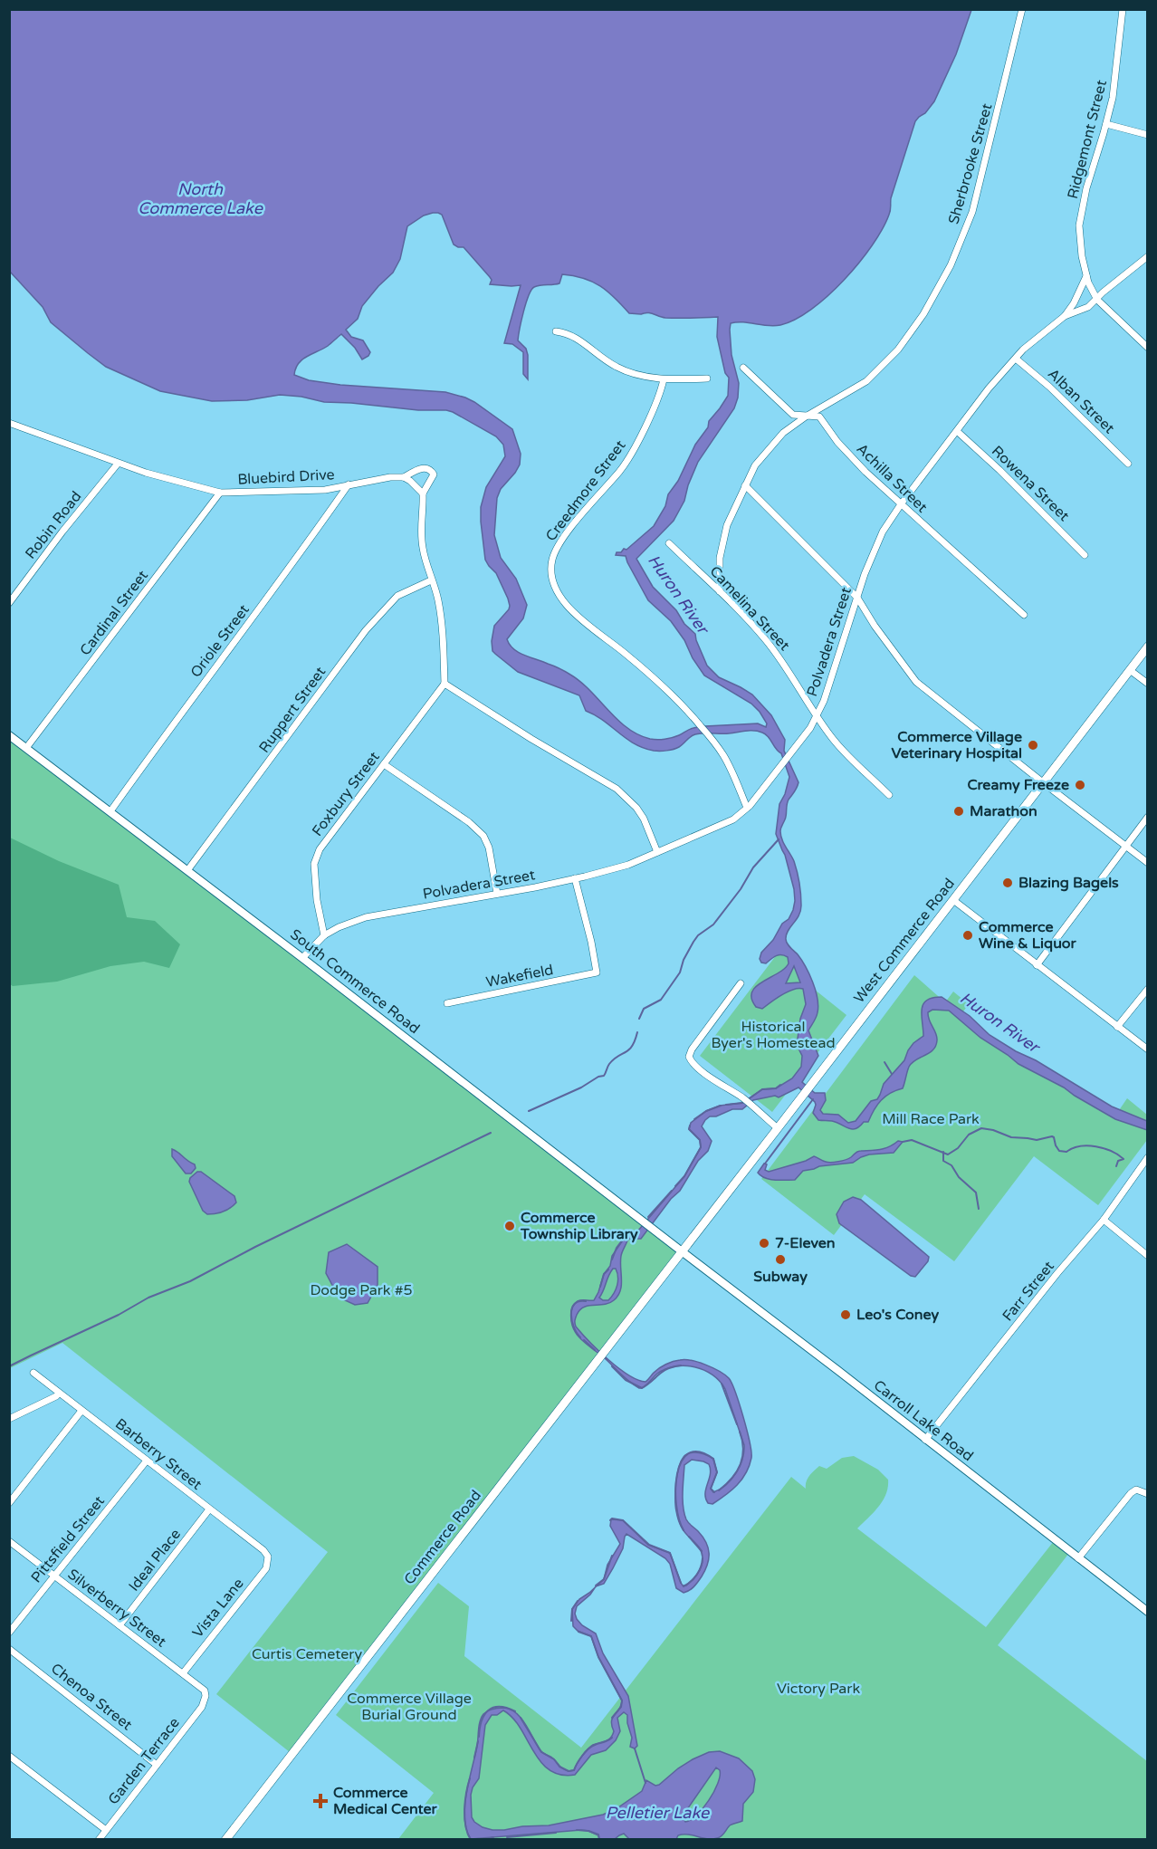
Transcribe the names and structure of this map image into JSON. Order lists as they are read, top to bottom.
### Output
{
  "streets": {
    "main road": ["West Commerce Road", "Commerce Road"],
    "street": [
      "Ridgemont Street",
      "Sherbrooke Street",
      "Alban Street",
      "Bluebird Drive",
      "Achilla Street",
      "Rowena Street",
      "Creedmore Street",
      "Robin Road",
      "Camelina Street",
      "Cardinal Street",
      "Oriole Street",
      "Polvadera Street",
      "Ruppert Street",
      "Foxbury Street",
      "Wakefield",
      "South Commerce Road",
      "Farr Street",
      "Carroll Lake Road",
      "Barberry Street",
      "Pittsfield Street",
      "Ideal Place",
      "Silverberry Street",
      "Vista Lane",
      "Chenoa Street",
      "Garden Terrace"
    ]
  },
  "crossings": [
    ["Ridgemont Street", "Polvadera Street"],
    ["Sherbrooke Street", "Achilla Street"],
    ["Sherbrooke Street", "Camelina Street"],
    ["Alban Street", "Polvadera Street"],
    ["Bluebird Drive", "Robin Road"],
    ["Bluebird Drive", "Cardinal Street"],
    ["Bluebird Drive", "Oriole Street"],
    ["Achilla Street", "Polvadera Street"],
    ["Rowena Street", "Polvadera Street"],
    ["Creedmore Street", "Polvadera Street"],
    ["Camelina Street", "Polvadera Street"],
    ["Cardinal Street", "South Commerce Road"],
    ["Oriole Street", "South Commerce Road"],
    ["Polvadera Street", "Foxbury Street"],
    ["Polvadera Street", "Wakefield"],
    ["Polvadera Street", "South Commerce Road"],
    ["Ruppert Street", "South Commerce Road"],
    ["West Commerce Road", "South Commerce Road"],
    ["West Commerce Road", "Carroll Lake Road"],
    ["West Commerce Road", "Commerce Road"],
    ["South Commerce Road", "Carroll Lake Road"],
    ["South Commerce Road", "Commerce Road"],
    ["Farr Street", "Carroll Lake Road"],
    ["Carroll Lake Road", "Commerce Road"],
    ["Barberry Street", "Pittsfield Street"],
    ["Barberry Street", "Ideal Place"],
    ["Barberry Street", "Vista Lane"],
    ["Pittsfield Street", "Silverberry Street"],
    ["Ideal Place", "Silverberry Street"],
    ["Silverberry Street", "Vista Lane"],
    ["Silverberry Street", "Garden Terrace"],
    ["Chenoa Street", "Garden Terrace"]
  ],
  "water": ["North Commerce Lake", "Huron River", "Pelletier Lake"],
  "parks": [
    "Historical Byer's Homestead",
    "Mill Race Park",
    "Dodge Park #5",
    "Curtis Cemetery",
    "Victory Park",
    "Commerce Village Burial Ground"
  ],
  "places": {
    "other": [
      "Commerce Village Veterinary Hospital",
      "Creamy Freeze",
      "Marathon",
      "Blazing Bagels",
      "Commerce Wine & Liquor",
      "Commerce Township Library",
      "7-Eleven",
      "Subway",
      "Leo's Coney"
    ],
    "health": ["Commerce Medical Center"]
  }
}
